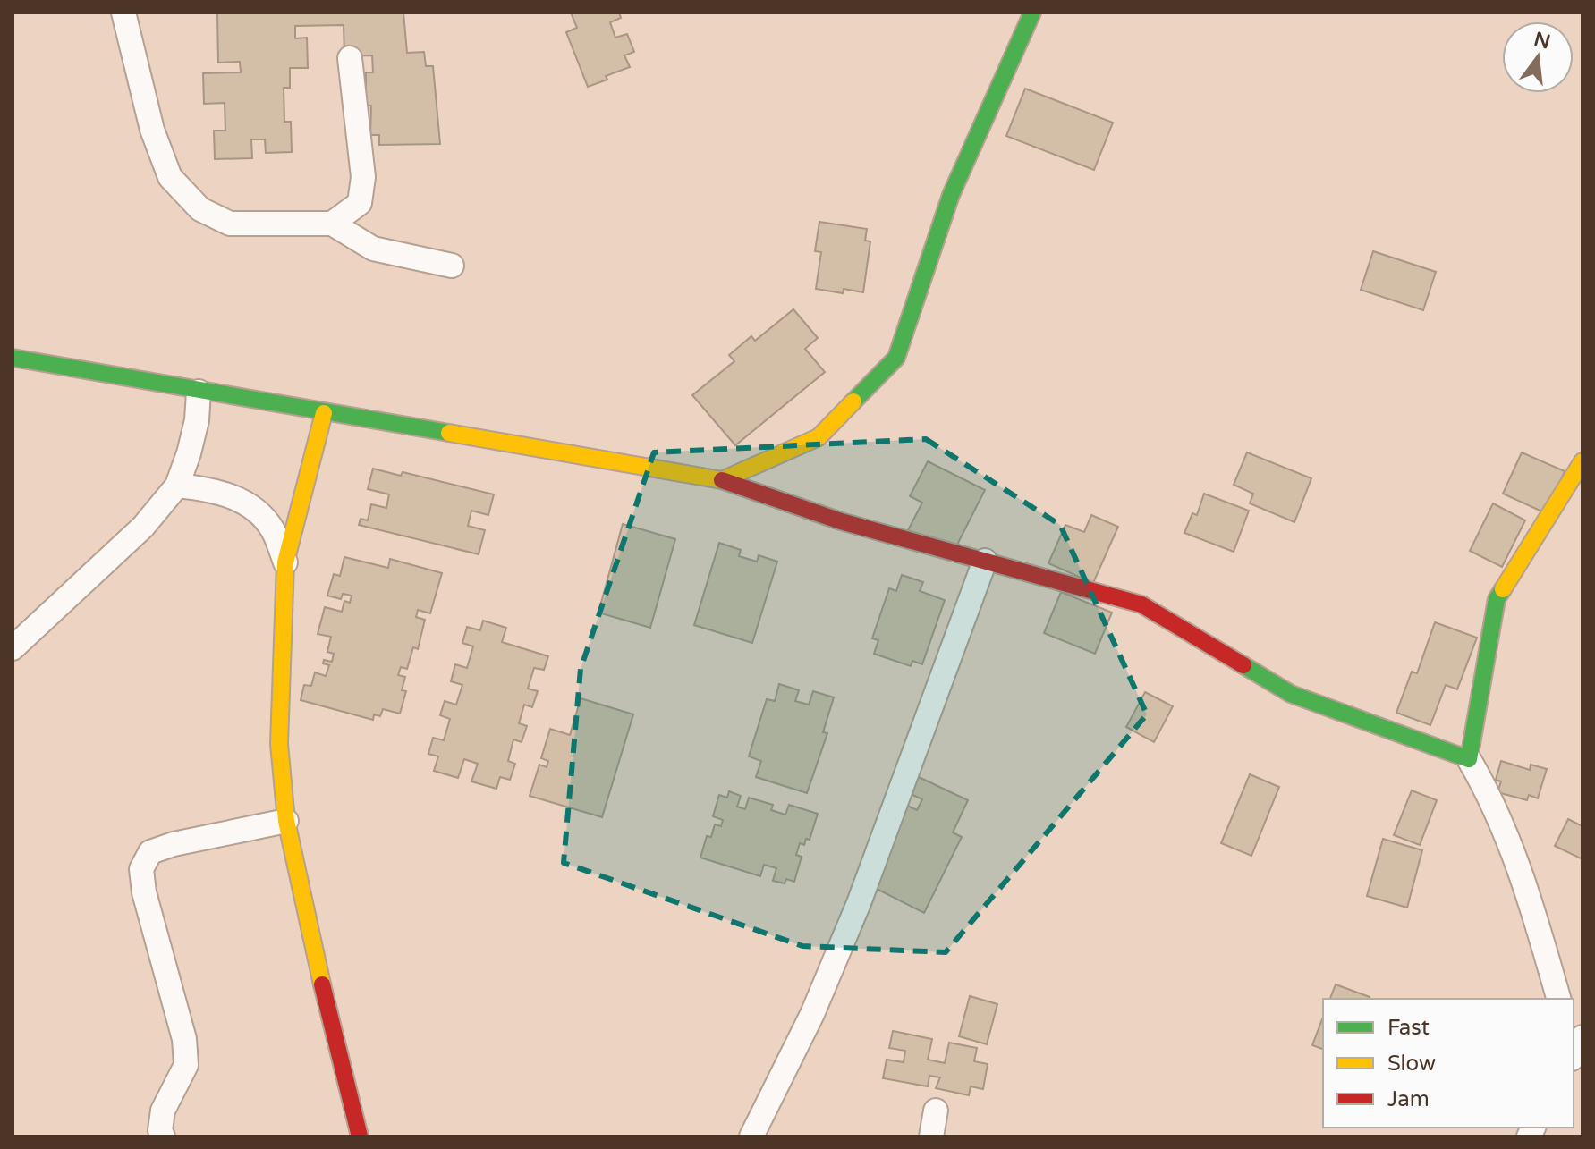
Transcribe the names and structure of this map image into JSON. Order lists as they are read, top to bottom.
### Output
{
  "legend": ["Fast", "Slow", "Jam"],
  "north": "top"
}
